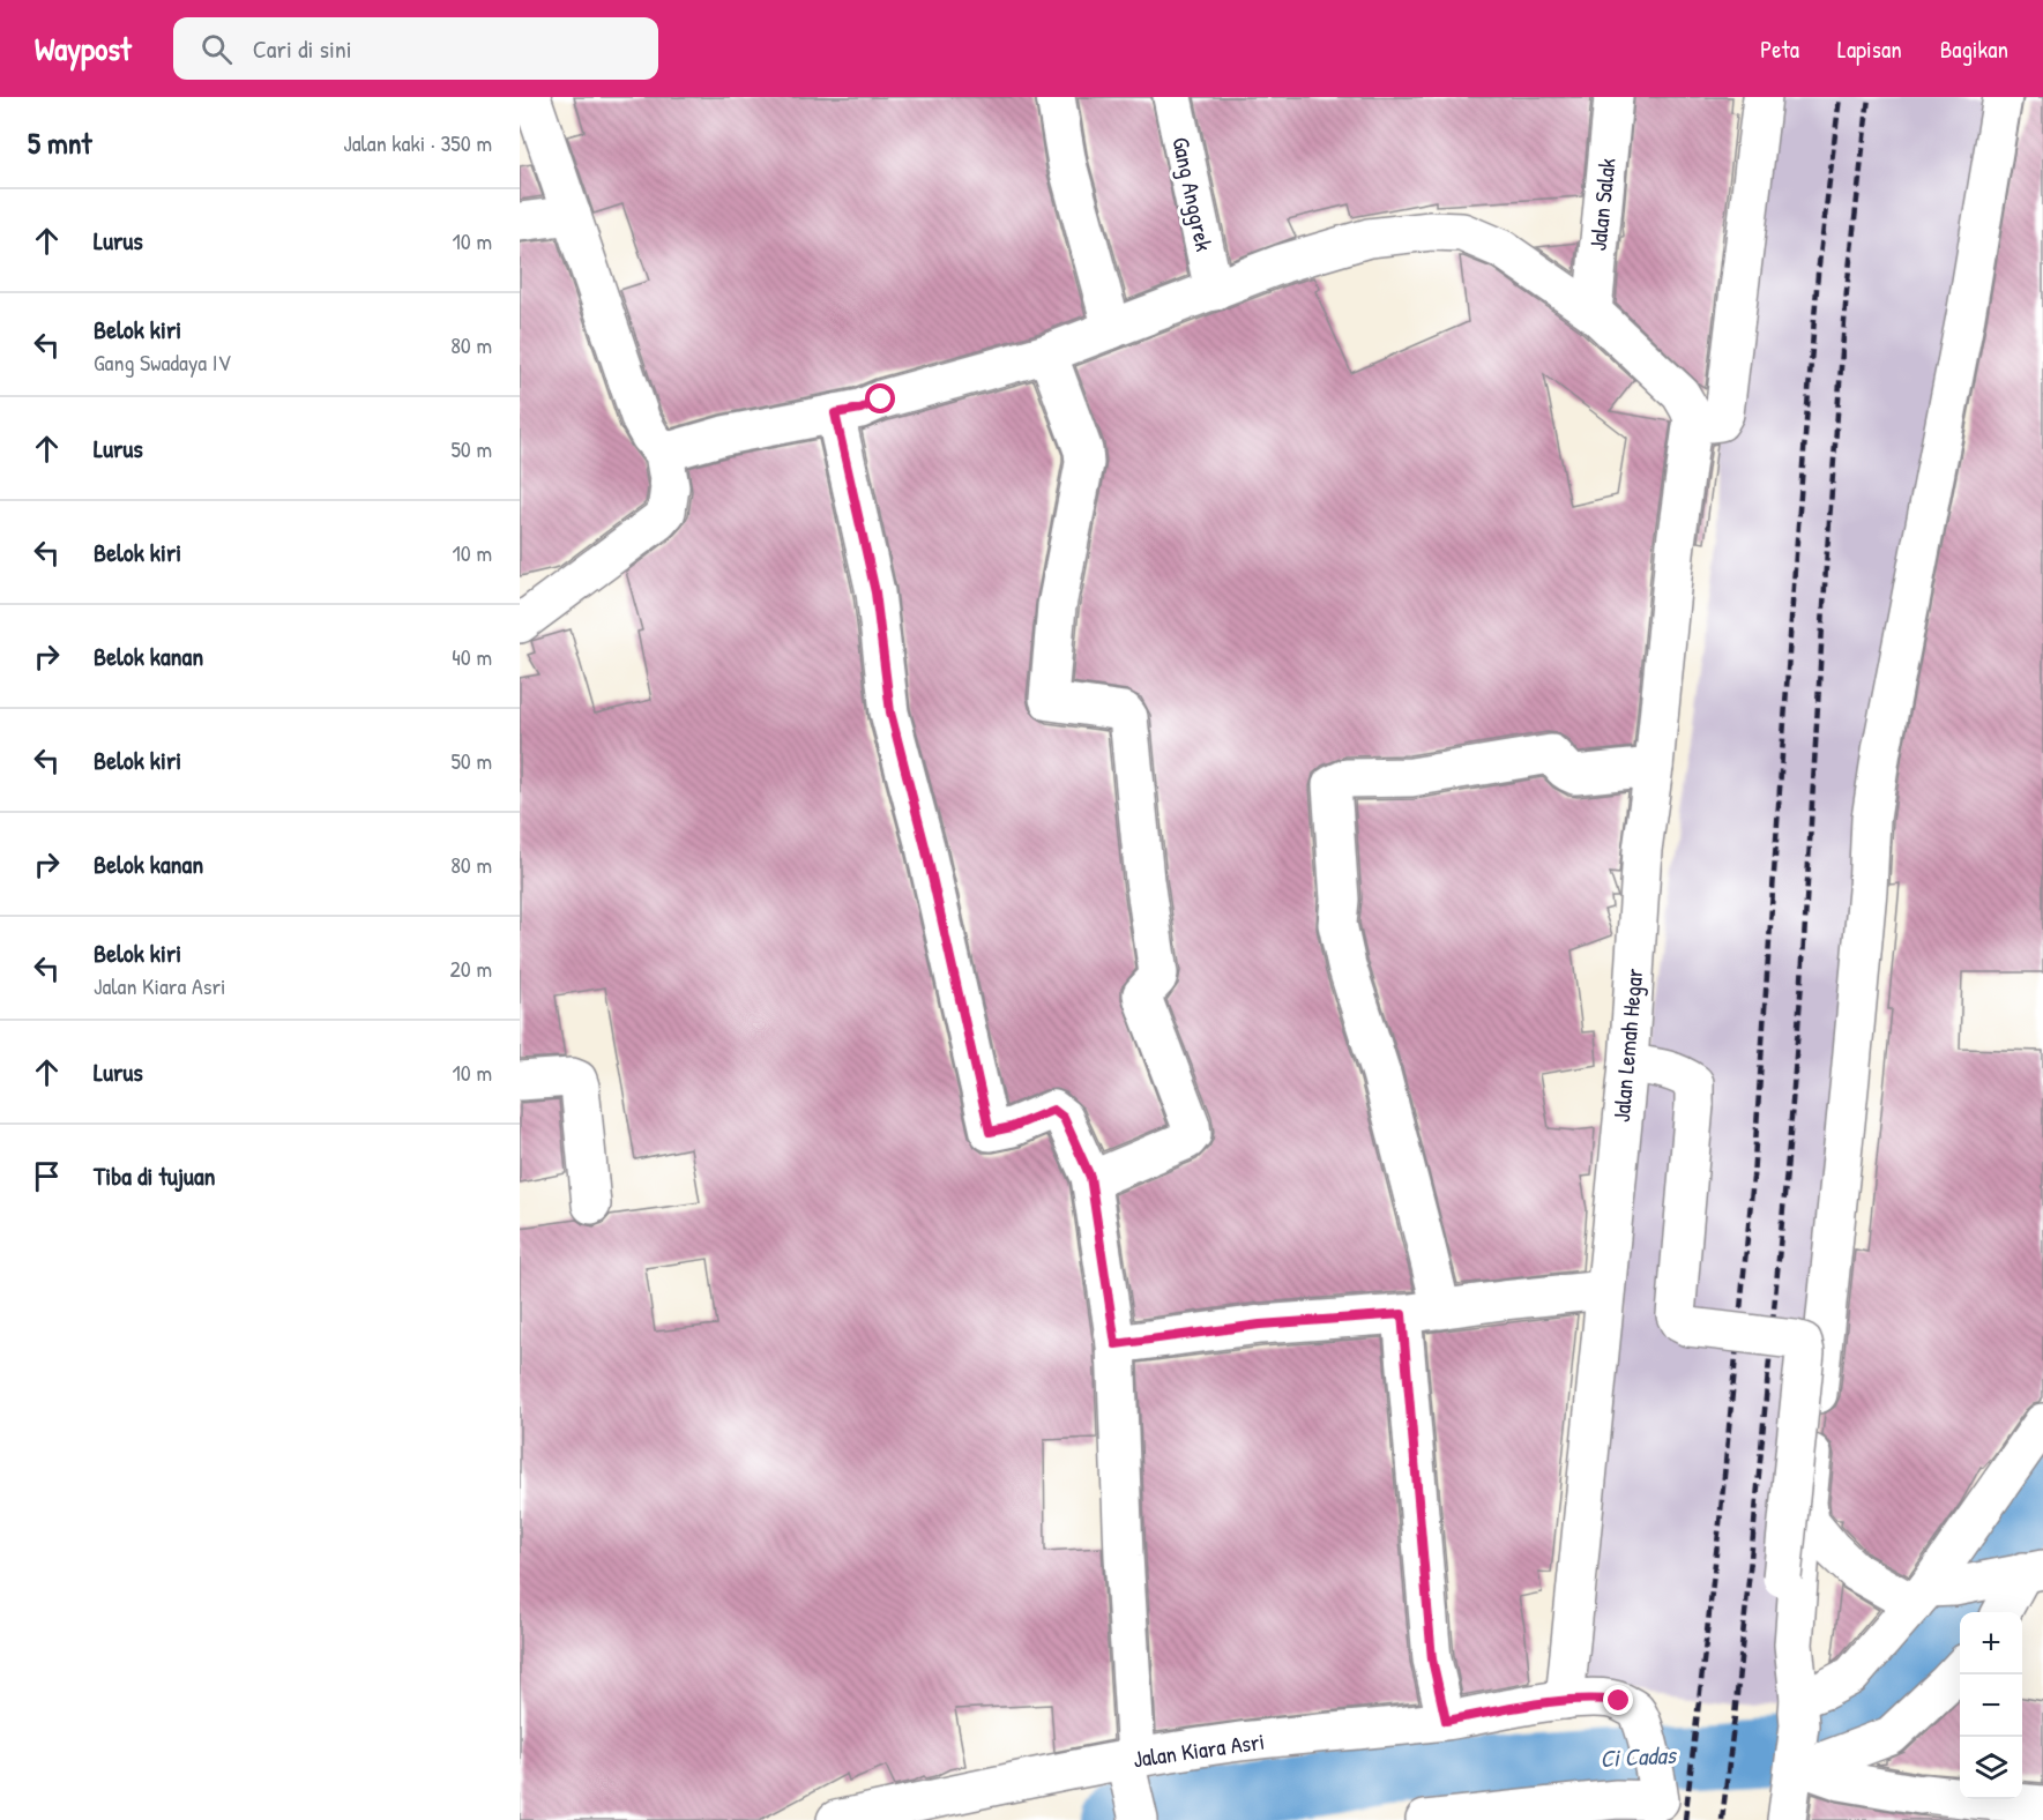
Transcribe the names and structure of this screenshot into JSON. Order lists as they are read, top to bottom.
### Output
{
  "streets": {
    "street": [
      "Gang Anggrek",
      "Jalan Salak",
      "Jalan Lemah Hegar",
      "Jalan Kiara Asri"
    ]
  },
  "crossings": [
    ["Jalan Lemah Hegar", "Jalan Kiara Asri"]
  ],
  "water": ["Ci Cadas"],
  "page": {
    "header": "Waypost",
    "search": "Cari di sini",
    "nav": ["Peta", "Lapisan", "Bagikan"],
    "heading": ["5 mnt", "Jalan kaki · 350 m"],
    "list": [
      ["Lurus", "10 m"],
      ["Belok kiri", "Gang Swadaya IV", "80 m"],
      ["Lurus", "50 m"],
      ["Belok kiri", "10 m"],
      ["Belok kanan", "40 m"],
      ["Belok kiri", "50 m"],
      ["Belok kanan", "80 m"],
      ["Belok kiri", "Jalan Kiara Asri", "20 m"],
      ["Lurus", "10 m"],
      "Tiba di tujuan"
    ],
    "map_buttons": ["+", "−"]
  }
}
